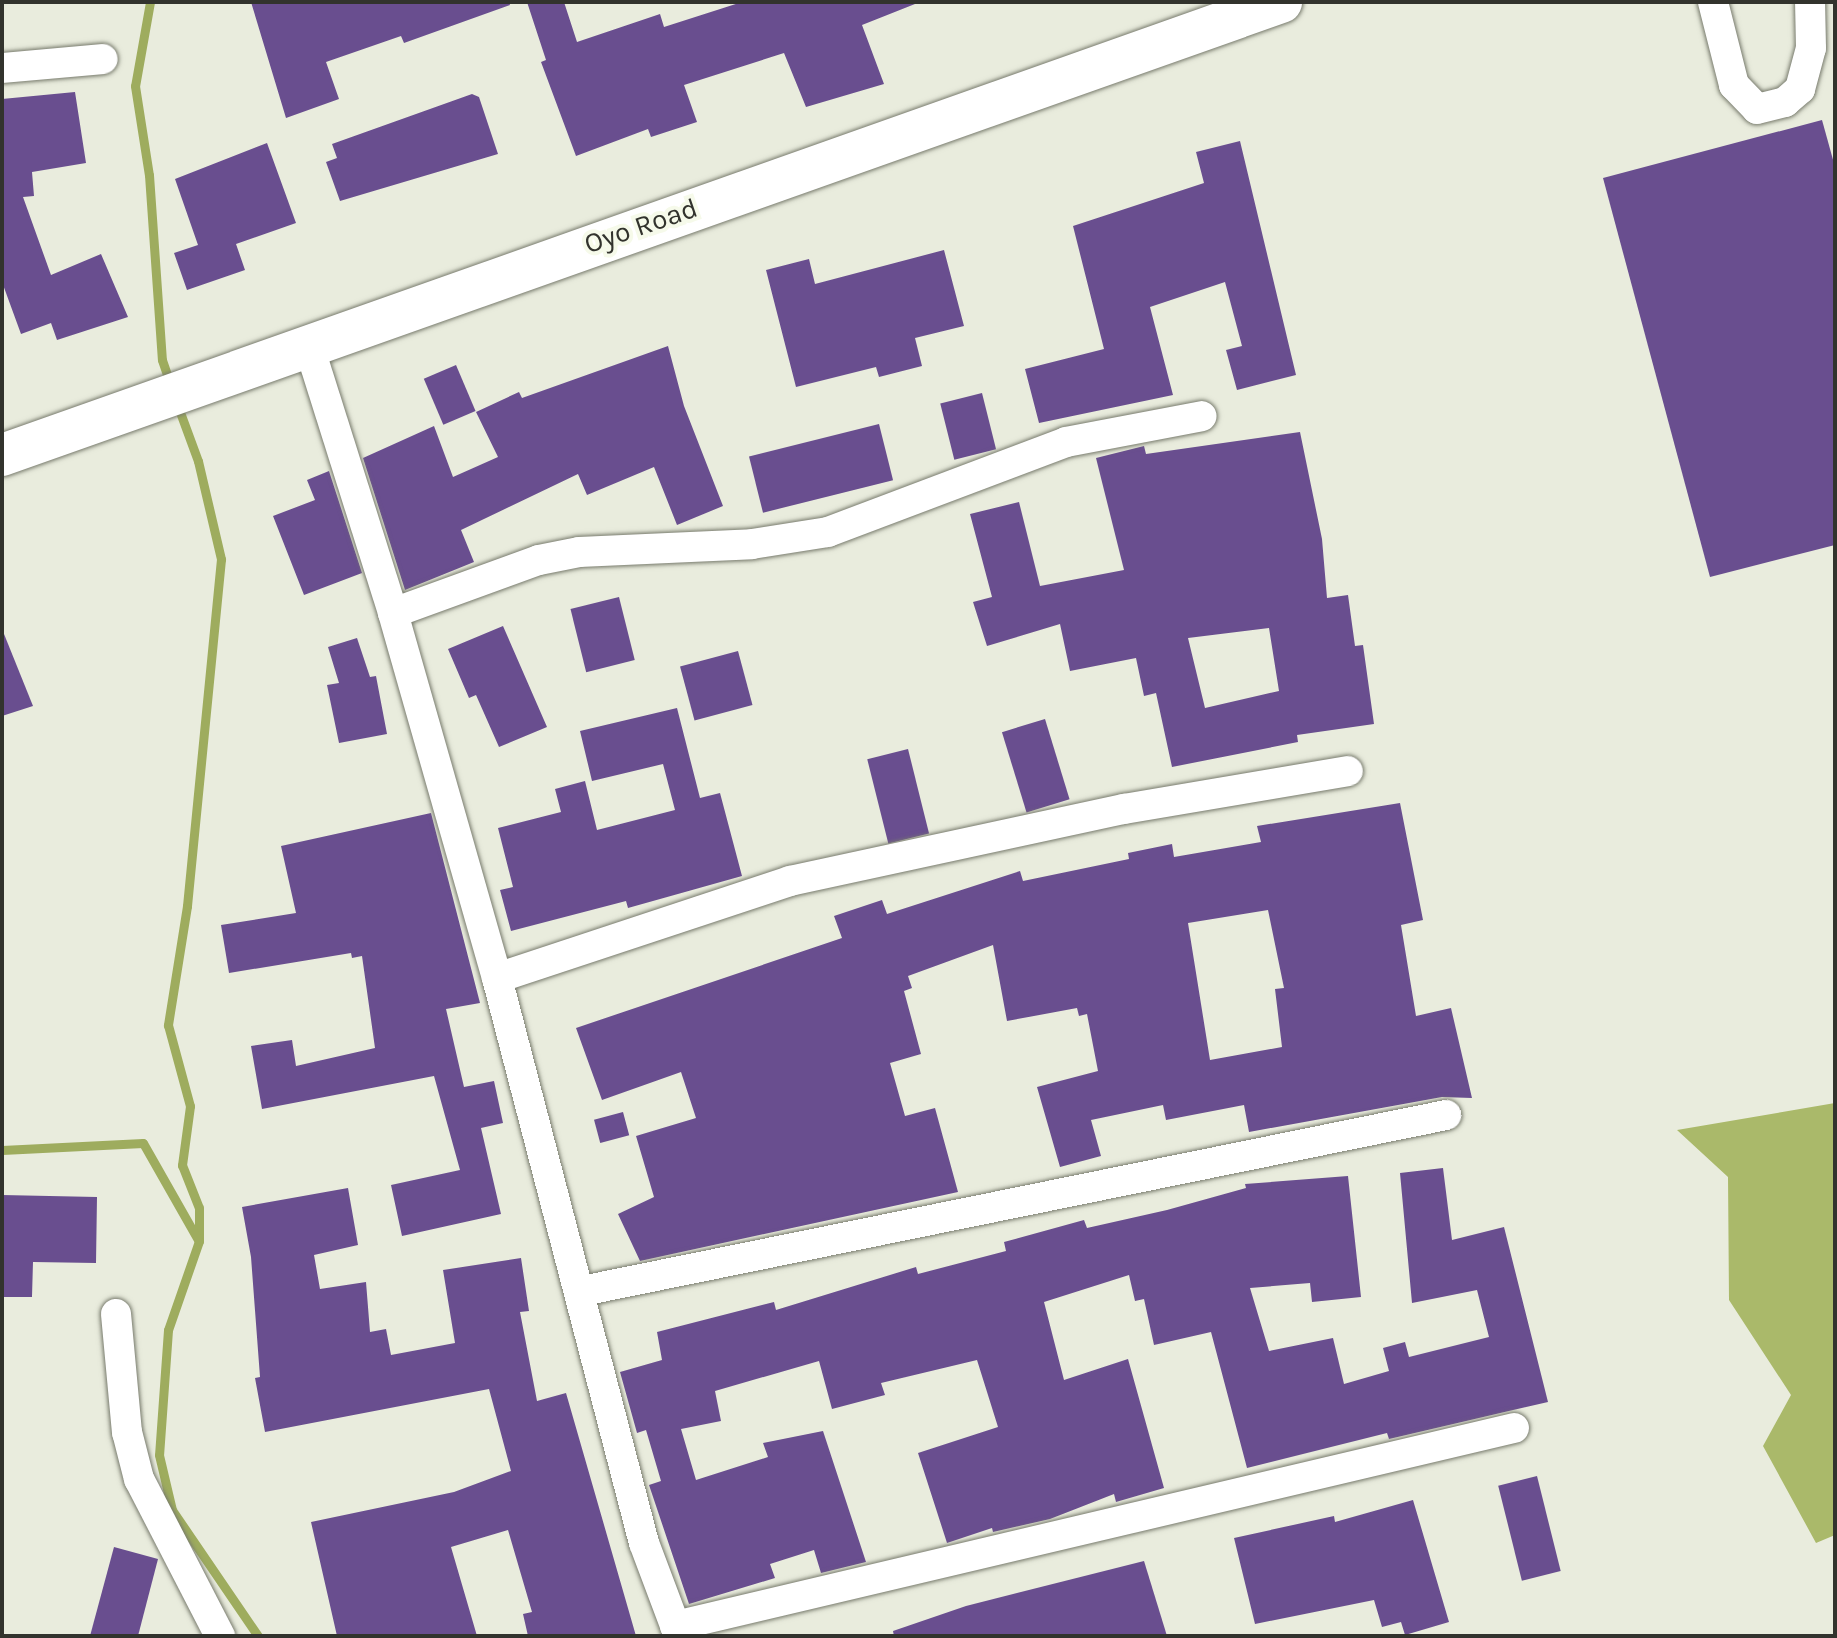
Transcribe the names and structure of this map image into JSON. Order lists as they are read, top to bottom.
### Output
{
  "streets": {
    "highway": ["Oyo Road"]
  }
}
